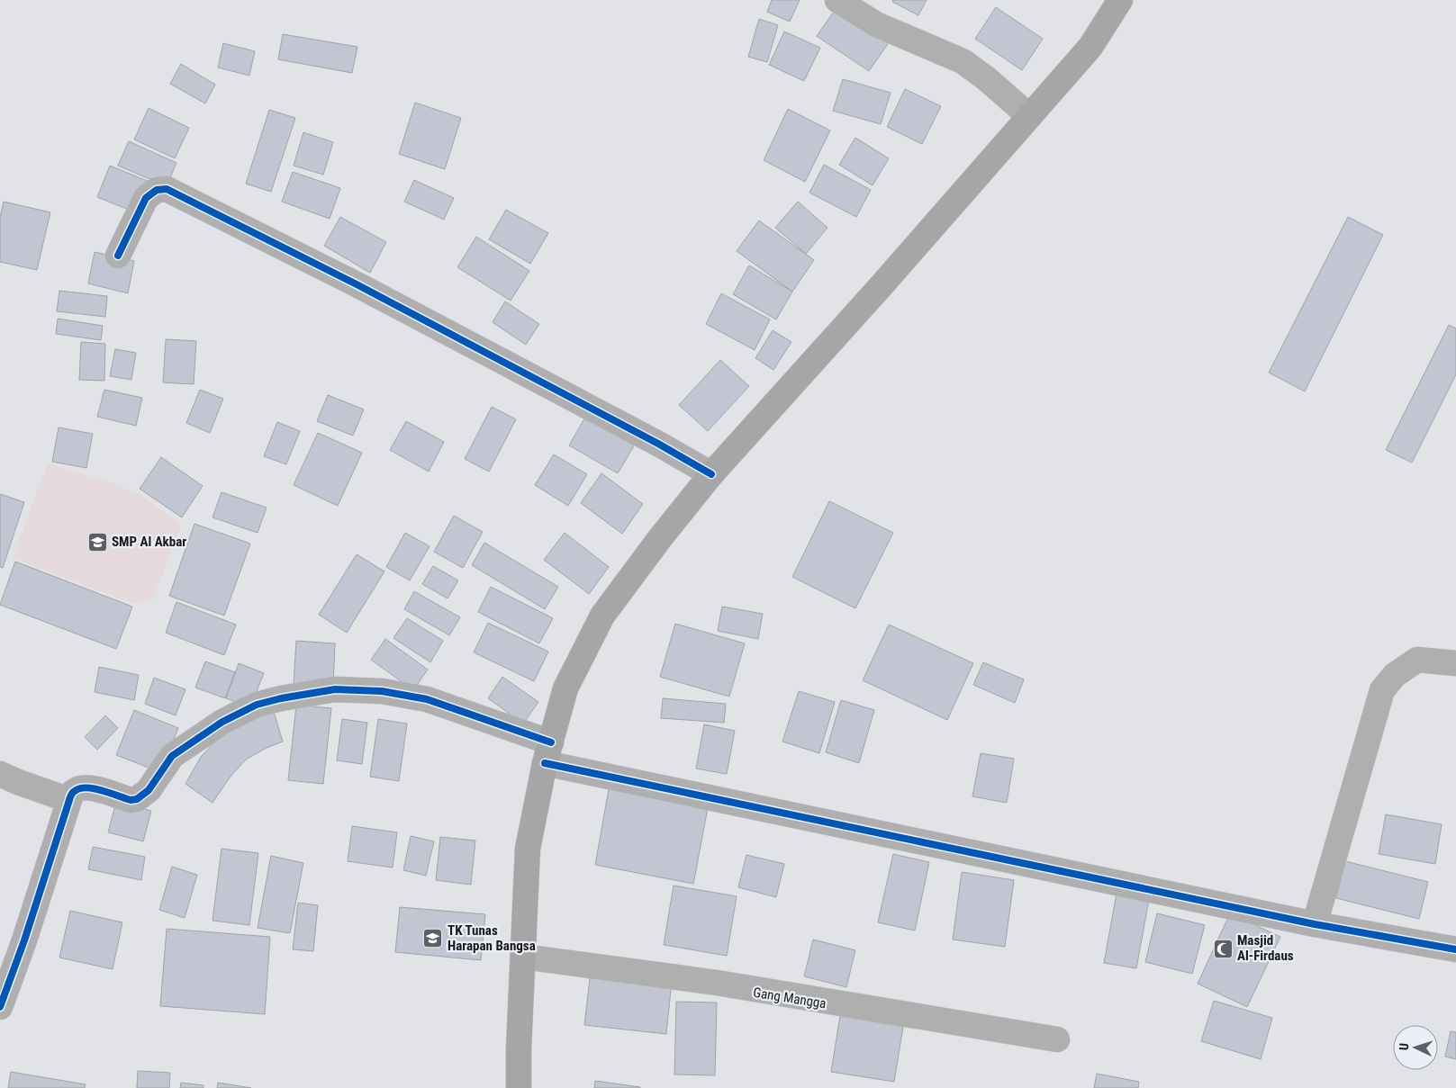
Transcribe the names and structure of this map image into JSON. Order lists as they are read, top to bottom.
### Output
{
  "places": {
    "school or university": ["SMP Al Akbar", "TK Tunas Harapan Bangsa"],
    "mosque": ["Masjid Al-Firdaus"]
  },
  "north": "left"
}
